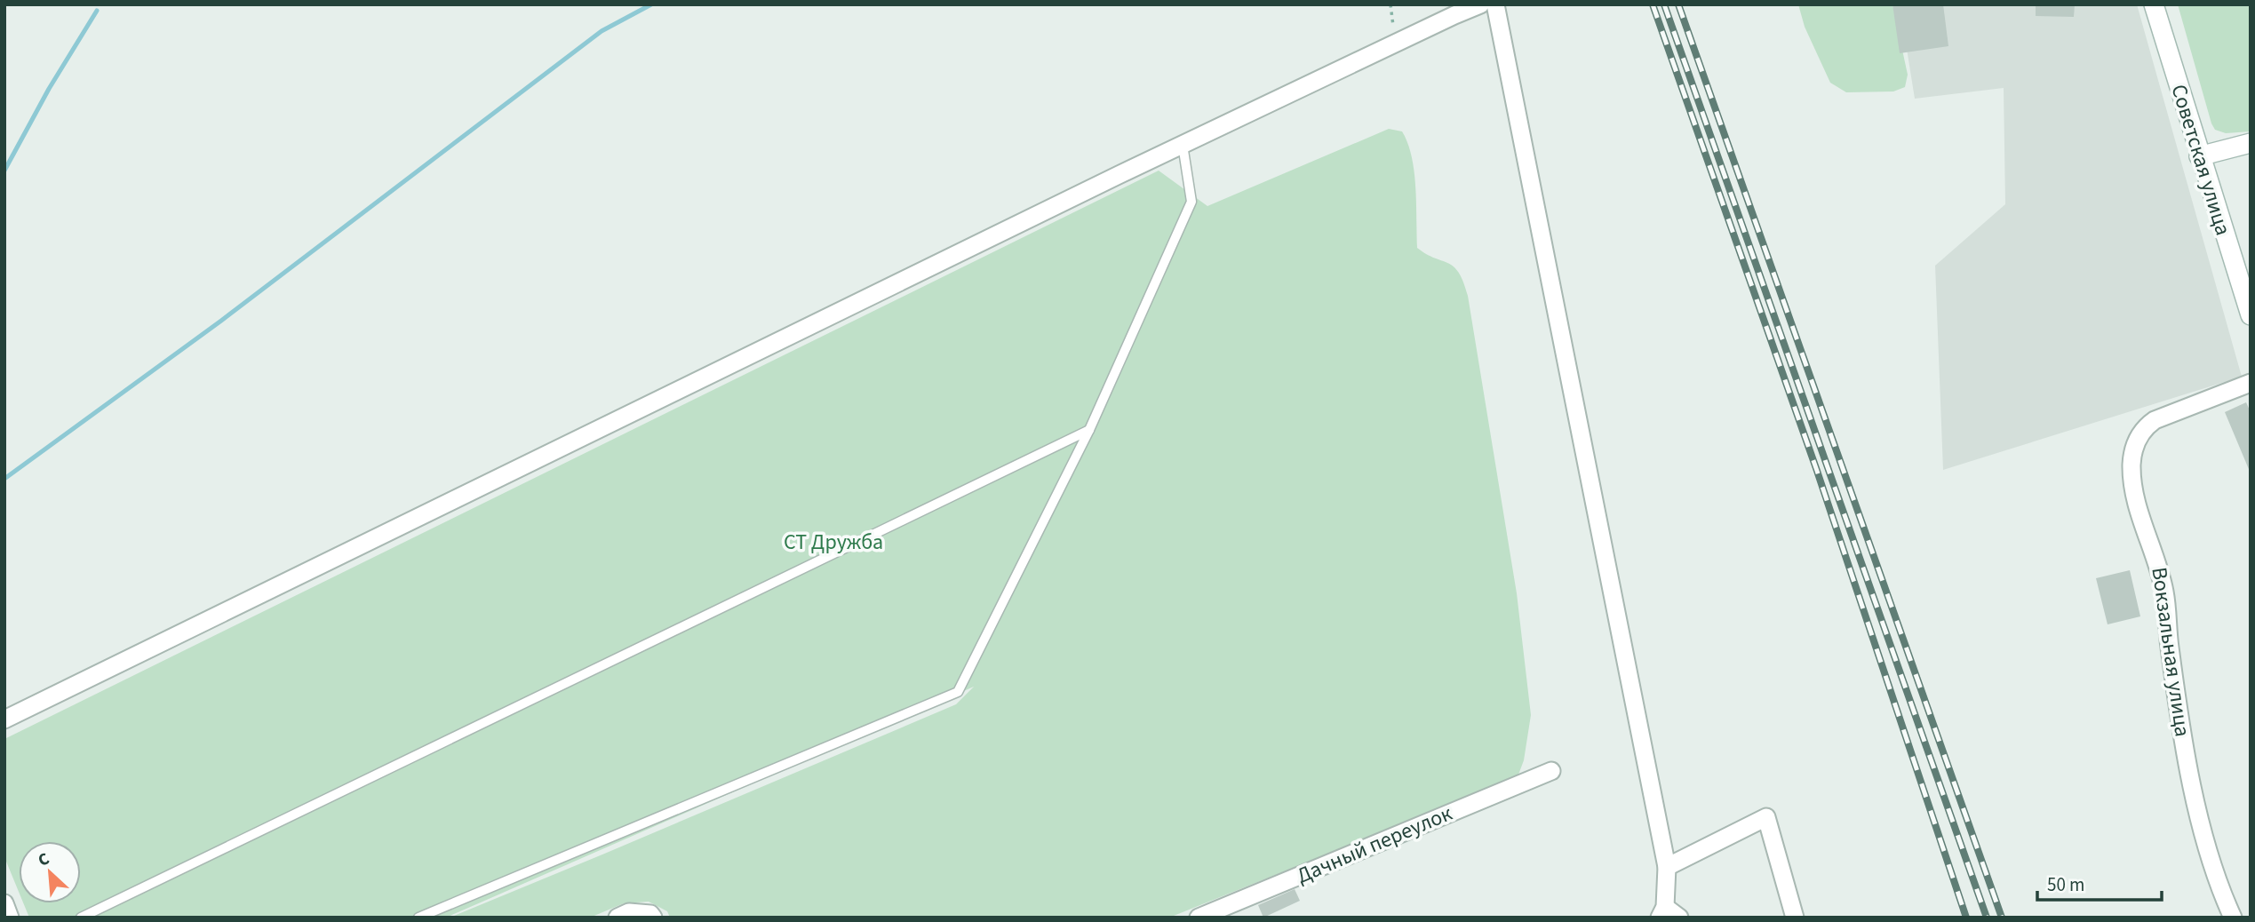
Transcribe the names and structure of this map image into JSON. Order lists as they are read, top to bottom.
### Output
{
  "streets": {
    "main road": ["Советская улица"],
    "street": ["Вокзальная улица", "Дачный переулок"]
  },
  "parks": ["СТ Дружба"],
  "scale_bar": "50 m",
  "north": "top left"
}
